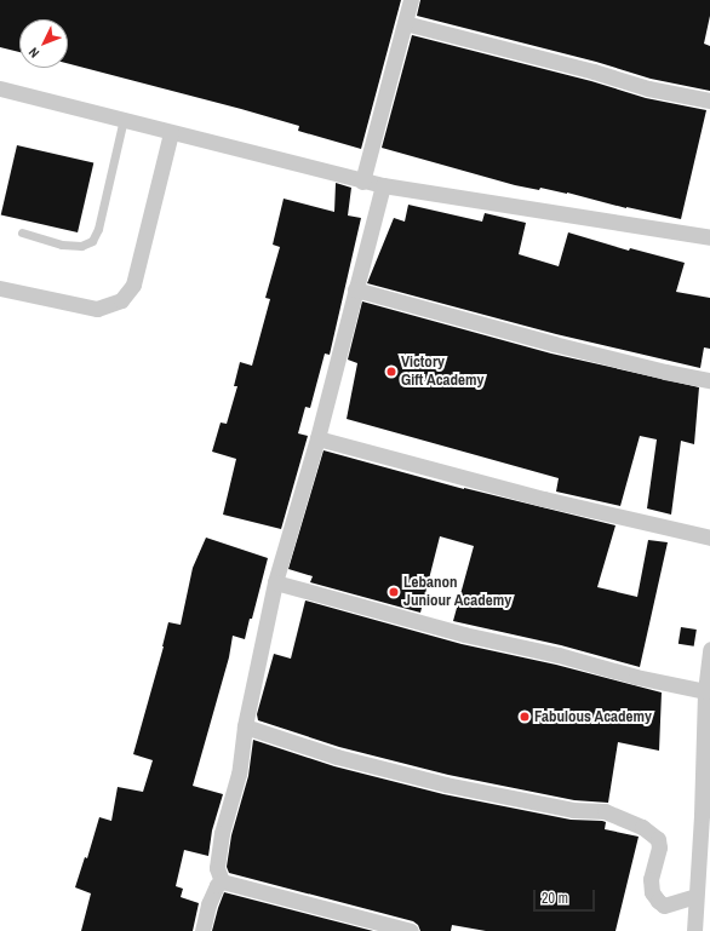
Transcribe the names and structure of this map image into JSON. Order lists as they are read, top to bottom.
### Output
{
  "places": ["Victory Gift Academy", "Lebanon Juniour Academy", "Fabulous Academy"],
  "scale_bar": "20 m",
  "north": "bottom left"
}
